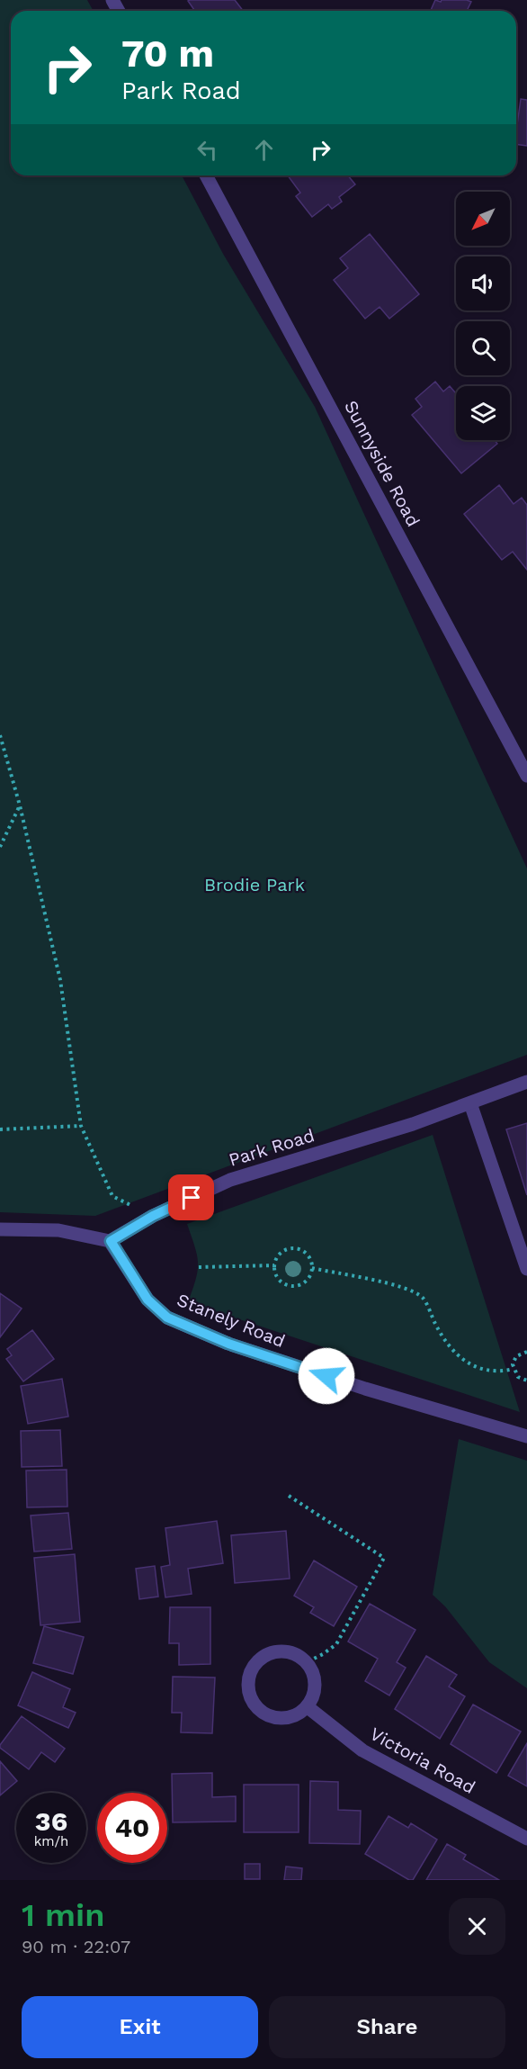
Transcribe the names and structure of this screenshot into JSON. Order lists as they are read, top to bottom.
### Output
{
  "streets": {
    "street": [
      "Sunnyside Road",
      "Park Road",
      "Stanely Road",
      "Victoria Road"
    ]
  },
  "crossings": [
    ["Park Road", "Stanely Road"]
  ],
  "parks": ["Brodie Park"],
  "north": "bottom left",
  "page": {
    "turn": ["70 m", "Park Road"],
    "speed": "36 km/h",
    "limit": "40",
    "heading": ["1 min", "90 m · 22:07"],
    "buttons": ["Exit", "Share"]
  }
}
